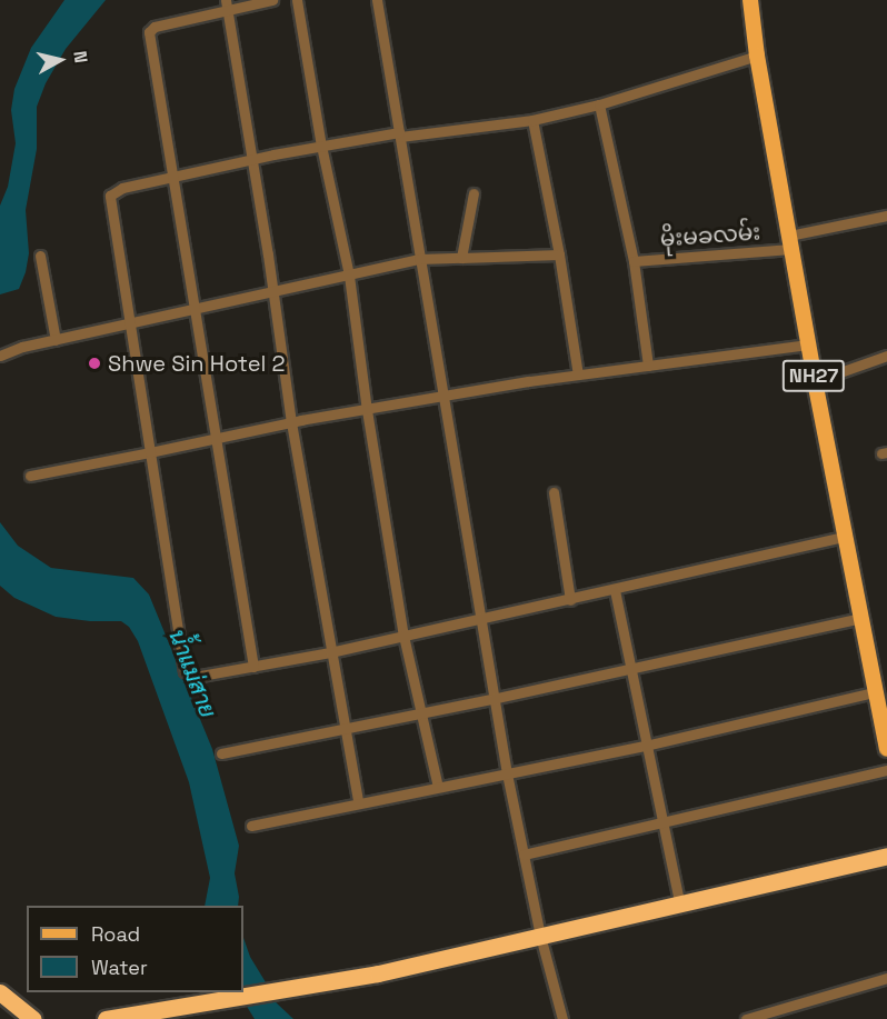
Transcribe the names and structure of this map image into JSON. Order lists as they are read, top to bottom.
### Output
{
  "streets": {
    "main road": ["NH27"],
    "street": ["မိုးမခလမ်း"]
  },
  "crossings": [
    ["မိုးမခလမ်း", "NH27"]
  ],
  "water": ["น้ำแม่สาย"],
  "places": ["Shwe Sin Hotel 2"],
  "legend": ["Road", "Water"],
  "north": "right"
}
